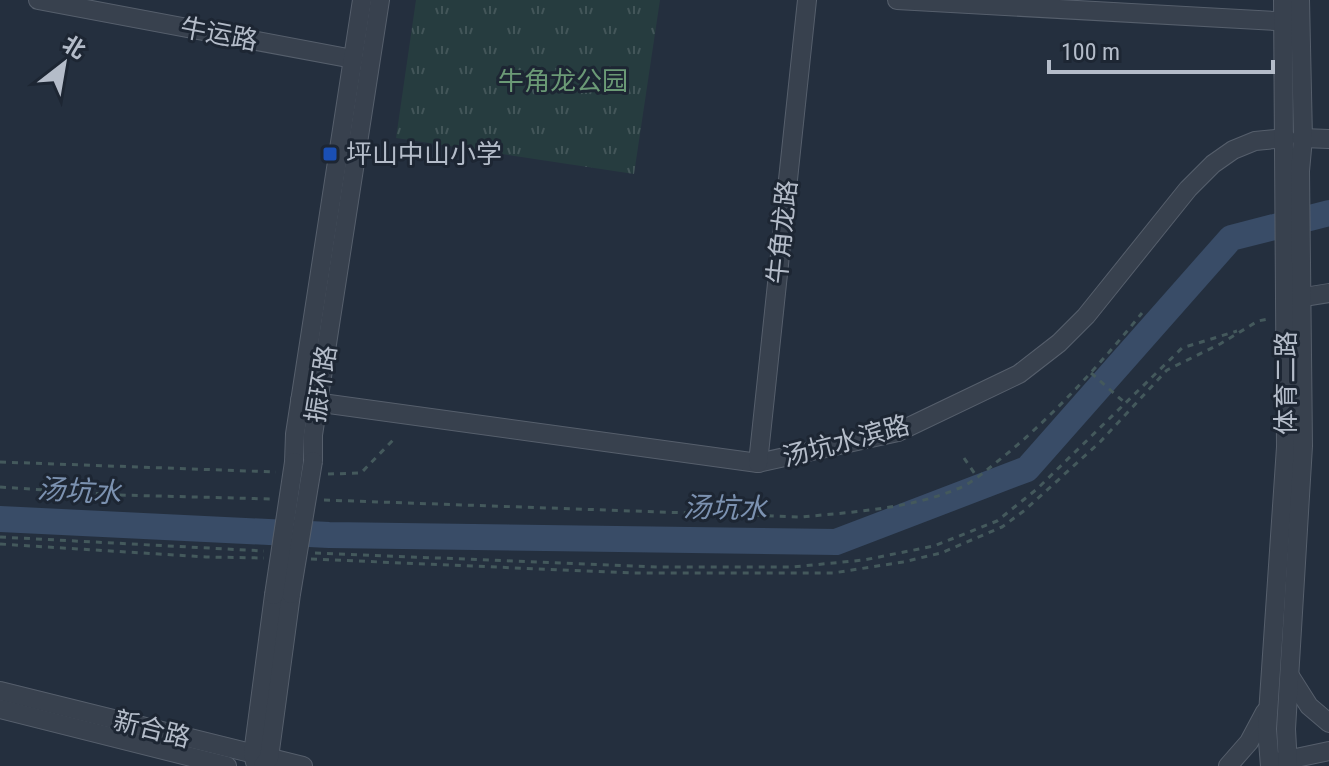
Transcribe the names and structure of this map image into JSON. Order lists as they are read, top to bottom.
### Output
{
  "streets": {
    "street": [
      "牛运路",
      "牛角龙路",
      "体育二路",
      "振环路",
      "汤坑水滨路",
      "新合路"
    ]
  },
  "crossings": [
    ["牛运路", "振环路"],
    ["牛角龙路", "汤坑水滨路"],
    ["体育二路", "汤坑水滨路"],
    ["振环路", "汤坑水滨路"],
    ["振环路", "新合路"]
  ],
  "water": ["汤坑水"],
  "parks": ["牛角龙公园"],
  "places": {
    "transit": ["坪山中山小学"]
  },
  "scale_bar": "100 m",
  "north": "top right"
}
